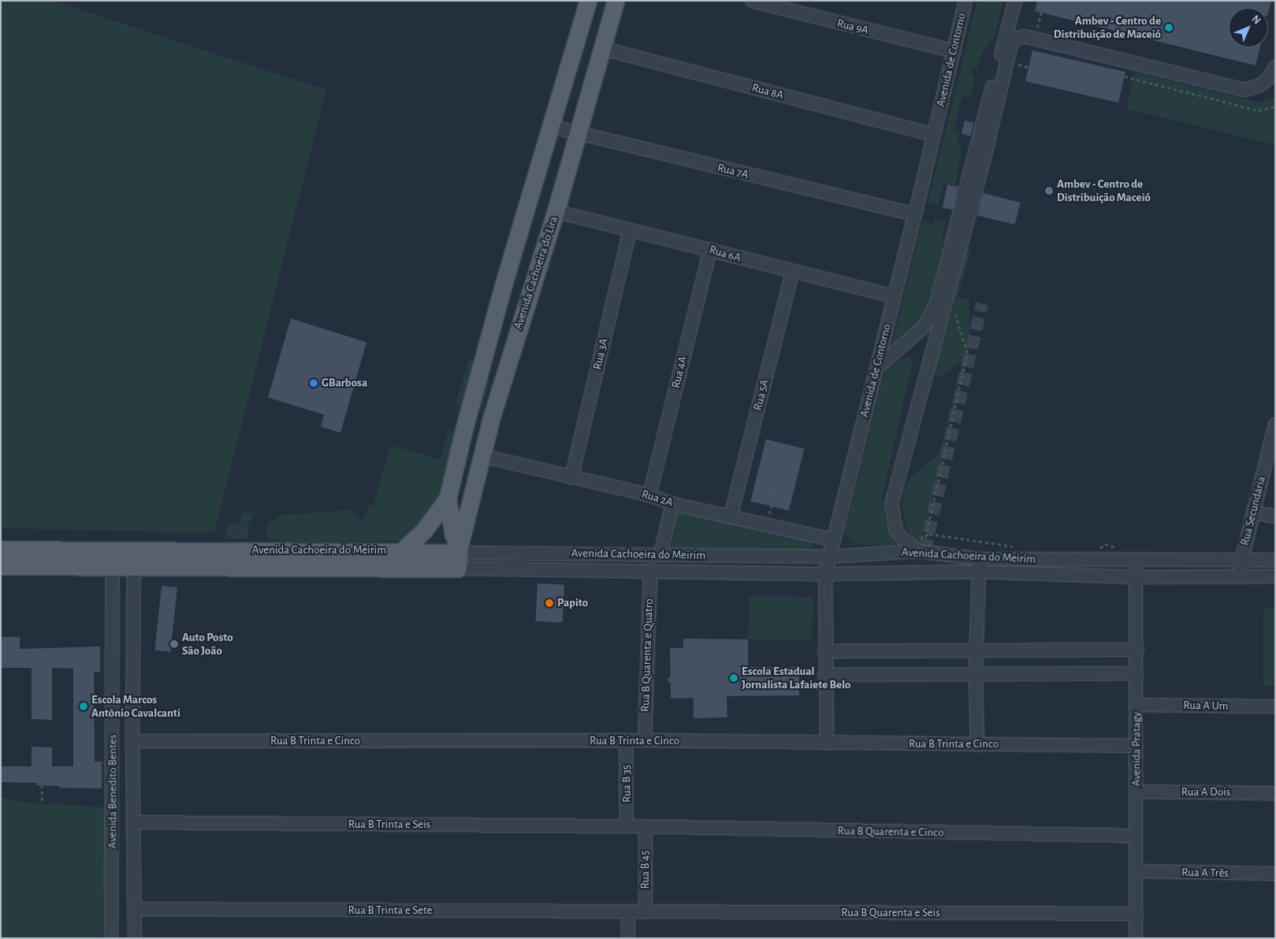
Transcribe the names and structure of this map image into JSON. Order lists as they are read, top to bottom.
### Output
{
  "streets": {
    "main road": ["Avenida Cachoeira do Lira", "Avenida Cachoeira do Meirim"],
    "street": [
      "Rua 9A",
      "Avenida de Contorno",
      "Rua 8A",
      "Rua 7A",
      "Rua 6A",
      "Rua 3A",
      "Rua 4A",
      "Rua 5A",
      "Rua 2A",
      "Rua Secundária",
      "Rua B Quarenta e Quatro",
      "Rua A Um",
      "Rua B Trinta e Cinco",
      "Avenida Pratagy",
      "Rua B 35",
      "Avenida Benedito Bentes",
      "Rua A Dois",
      "Rua B Trinta e Seis",
      "Rua B Quarenta e Cinco",
      "Rua B 45",
      "Rua A Três",
      "Rua B Trinta e Sete",
      "Rua B Quarenta e Seis"
    ]
  },
  "crossings": [
    ["Rua 9A", "Avenida de Contorno"],
    ["Avenida de Contorno", "Rua 8A"],
    ["Avenida de Contorno", "Rua 7A"],
    ["Avenida de Contorno", "Rua 6A"],
    ["Avenida de Contorno", "Rua 2A"],
    ["Avenida de Contorno", "Avenida Cachoeira do Meirim"],
    ["Avenida de Contorno", "Rua B Trinta e Cinco"],
    ["Rua 8A", "Avenida Cachoeira do Lira"],
    ["Rua 7A", "Avenida Cachoeira do Lira"],
    ["Rua 6A", "Avenida Cachoeira do Lira"],
    ["Rua 6A", "Rua 3A"],
    ["Rua 6A", "Rua 4A"],
    ["Rua 6A", "Rua 5A"],
    ["Avenida Cachoeira do Lira", "Rua 2A"],
    ["Avenida Cachoeira do Lira", "Avenida Cachoeira do Meirim"],
    ["Rua 3A", "Rua 2A"],
    ["Rua 4A", "Rua 2A"],
    ["Rua 5A", "Rua 2A"],
    ["Rua Secundária", "Avenida Cachoeira do Meirim"],
    ["Avenida Cachoeira do Meirim", "Rua B Quarenta e Quatro"],
    ["Avenida Cachoeira do Meirim", "Avenida Pratagy"],
    ["Avenida Cachoeira do Meirim", "Avenida Benedito Bentes"],
    ["Rua B Quarenta e Quatro", "Rua B Trinta e Cinco"],
    ["Rua A Um", "Avenida Pratagy"],
    ["Rua B Trinta e Cinco", "Avenida Pratagy"],
    ["Rua B Trinta e Cinco", "Rua B 35"],
    ["Rua B Trinta e Cinco", "Avenida Benedito Bentes"],
    ["Avenida Pratagy", "Rua A Dois"],
    ["Avenida Pratagy", "Rua B Quarenta e Cinco"],
    ["Avenida Pratagy", "Rua A Três"],
    ["Avenida Pratagy", "Rua B Quarenta e Seis"],
    ["Rua B 35", "Rua B Trinta e Seis"],
    ["Avenida Benedito Bentes", "Rua B Trinta e Seis"],
    ["Avenida Benedito Bentes", "Rua B Trinta e Sete"],
    ["Rua B Trinta e Seis", "Rua B Quarenta e Cinco"],
    ["Rua B Trinta e Seis", "Rua B 45"],
    ["Rua B Quarenta e Cinco", "Rua B 45"],
    ["Rua B 45", "Rua B Trinta e Sete"],
    ["Rua B 45", "Rua B Quarenta e Seis"],
    ["Rua B Trinta e Sete", "Rua B Quarenta e Seis"]
  ],
  "places": [
    "Ambev - Centro de Distribuição de Maceió",
    "Ambev - Centro de Distribuição Maceió",
    "GBarbosa",
    "Papito",
    "Auto Posto São João",
    "Escola Estadual Jornalista Lafaiete Belo",
    "Escola Marcos Antônio Cavalcanti"
  ],
  "north": "top right"
}
